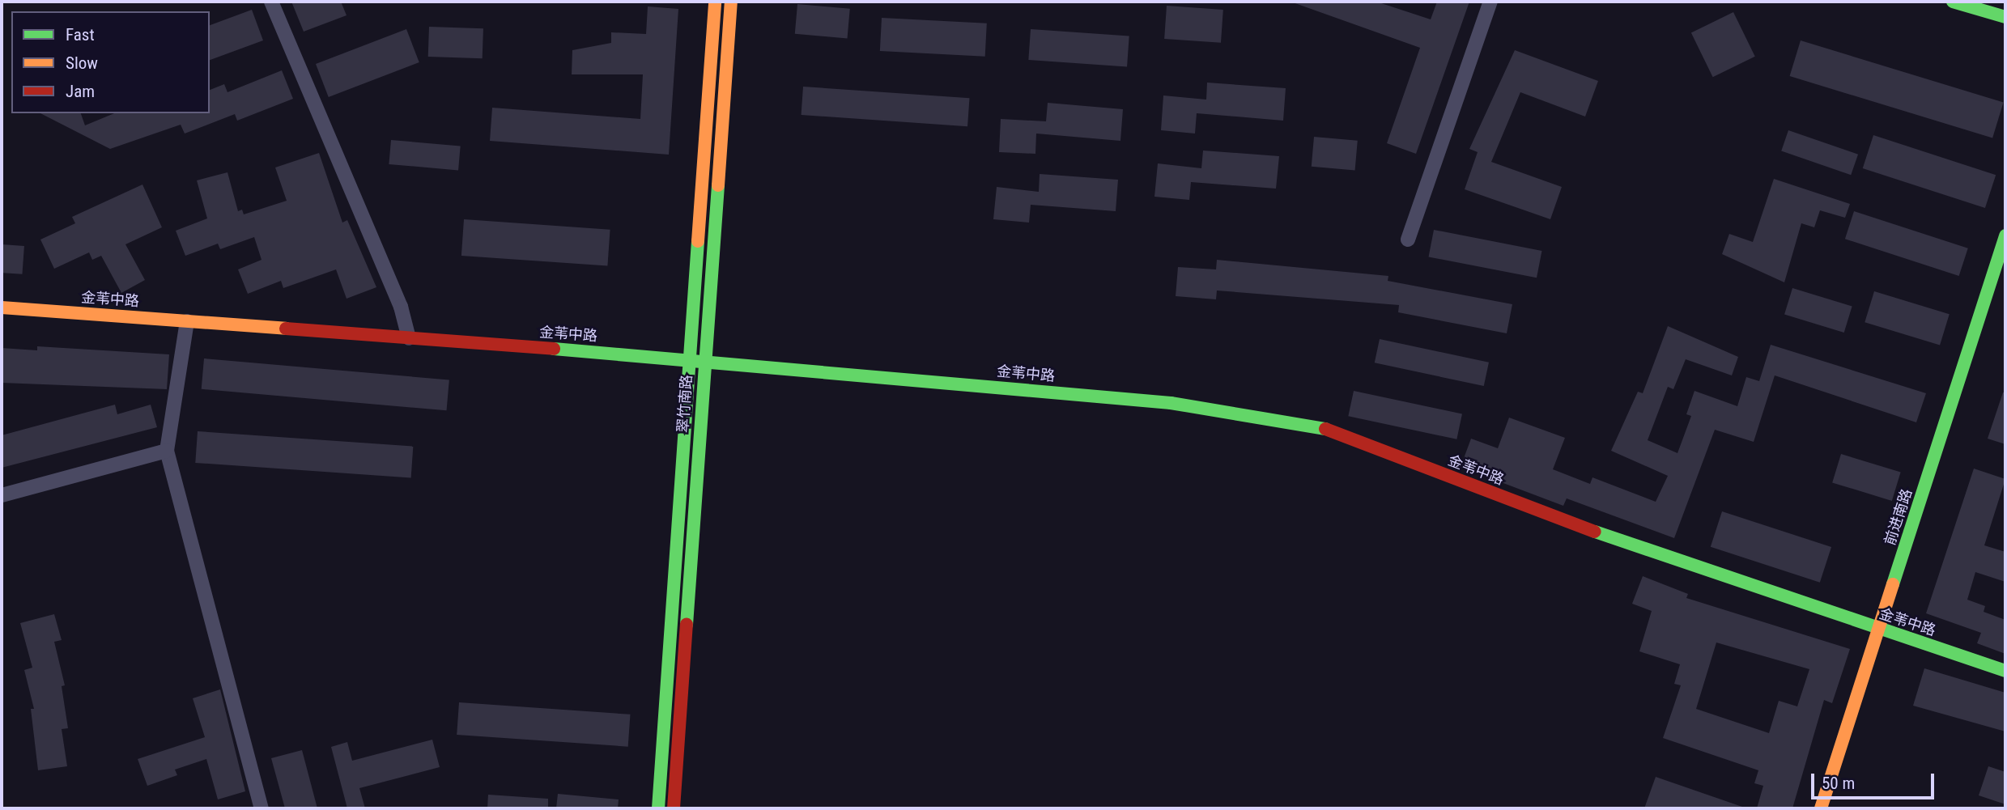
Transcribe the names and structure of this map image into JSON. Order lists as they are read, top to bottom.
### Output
{
  "streets": {
    "street": ["金苇中路", "翠竹南路", "前进南路"]
  },
  "crossings": [
    ["金苇中路", "翠竹南路"],
    ["金苇中路", "前进南路"]
  ],
  "legend": ["Fast", "Slow", "Jam"],
  "scale_bar": "50 m"
}
